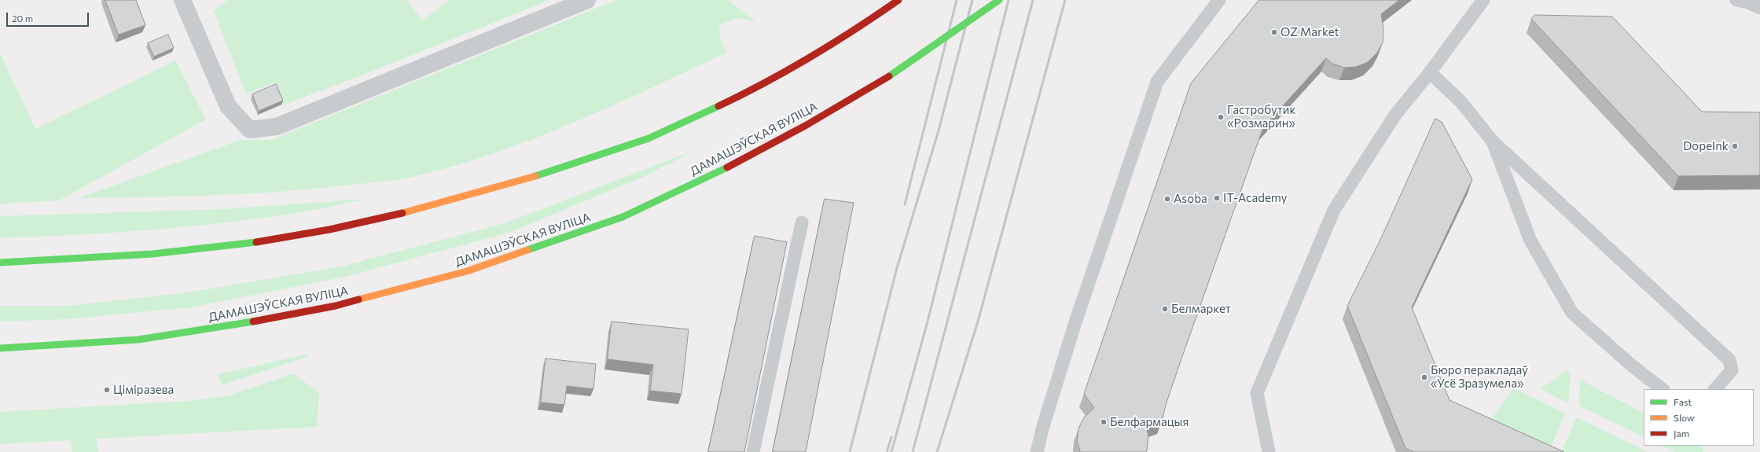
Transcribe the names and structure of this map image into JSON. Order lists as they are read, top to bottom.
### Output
{
  "streets": {
    "main road": ["ДАМАШЭЎСКАЯ ВУЛІЦА"]
  },
  "places": [
    "OZ Market",
    "Гастробутик «Розмарин»",
    "DopeInk",
    "IT-Academy",
    "Asoba",
    "Белмаркет",
    "Бюро перакладаў «Усё Зразумела»",
    "Ціміразева",
    "Белфармацыя"
  ],
  "legend": ["Fast", "Slow", "Jam"],
  "scale_bar": "20 m"
}
